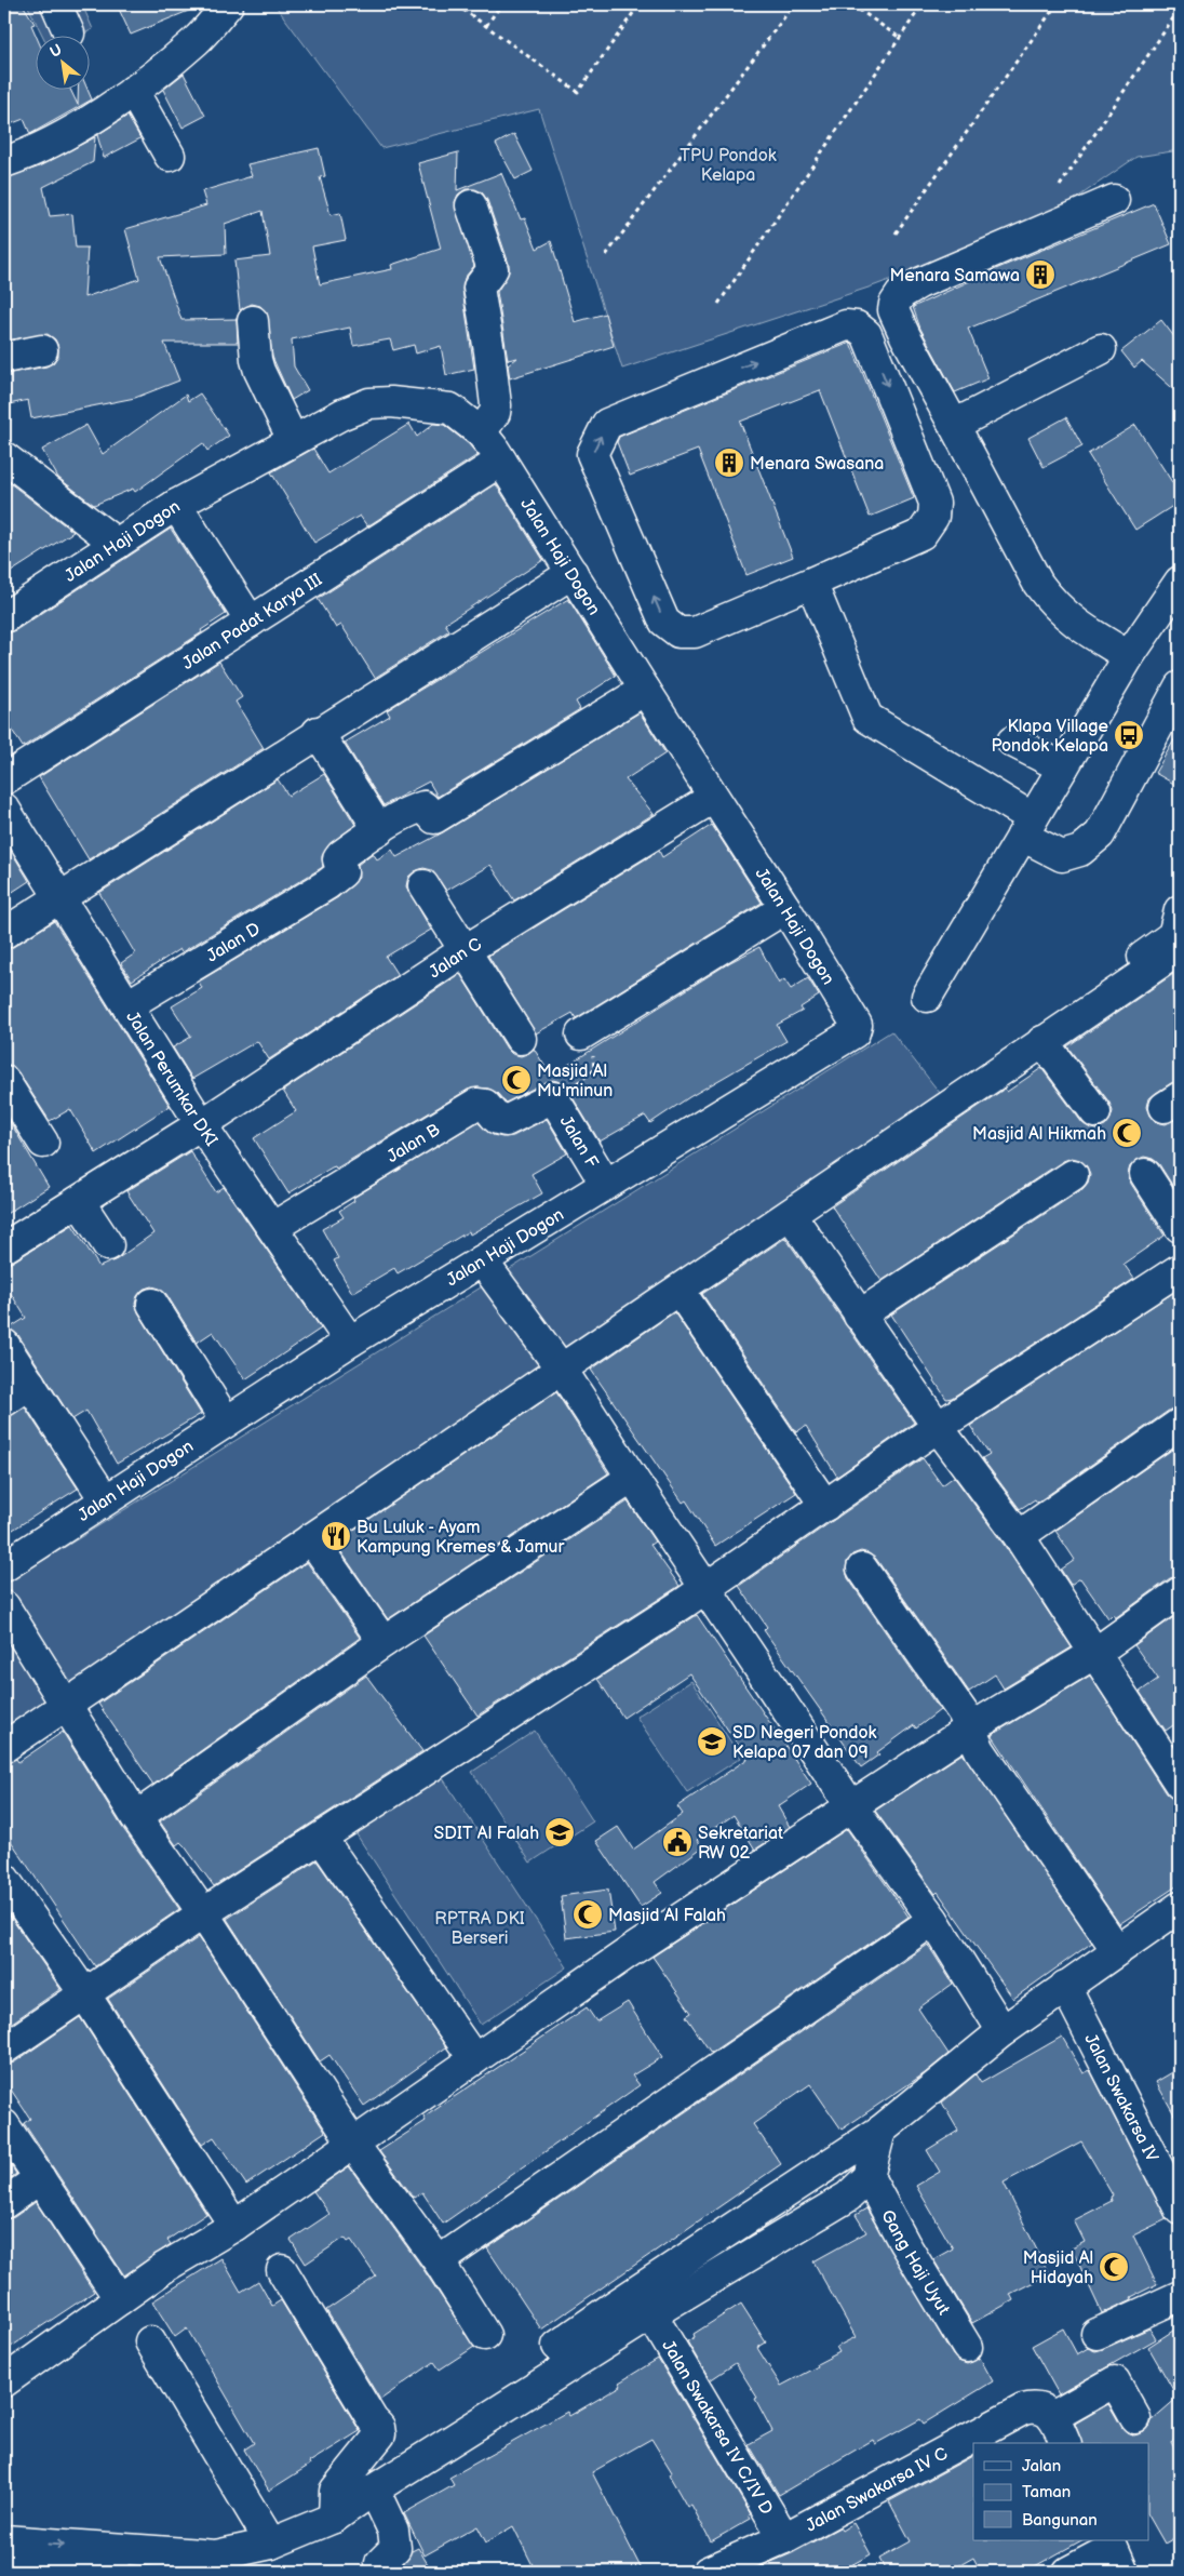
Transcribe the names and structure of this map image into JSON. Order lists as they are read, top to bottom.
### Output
{
  "streets": {
    "street": [
      "Jalan Haji Dogon",
      "Jalan Padat Karya III",
      "Jalan D",
      "Jalan C",
      "Jalan Perumkar DKI",
      "Jalan F",
      "Jalan B",
      "Jalan Swakarsa IV",
      "Gang Haji Uyut",
      "Jalan Swakarsa IV C/IV D",
      "Jalan Swakarsa IV C"
    ]
  },
  "crossings": [
    ["Jalan Haji Dogon", "Jalan Padat Karya III"],
    ["Jalan Haji Dogon", "Jalan C"],
    ["Jalan Haji Dogon", "Jalan Perumkar DKI"],
    ["Jalan Haji Dogon", "Jalan F"],
    ["Jalan D", "Jalan Perumkar DKI"],
    ["Jalan C", "Jalan Perumkar DKI"],
    ["Jalan Perumkar DKI", "Jalan B"],
    ["Jalan F", "Jalan B"],
    ["Jalan Swakarsa IV C/IV D", "Jalan Swakarsa IV C"]
  ],
  "parks": ["TPU Pondok Kelapa", "RPTRA DKI Berseri"],
  "places": {
    "building": ["Menara Samawa", "Menara Swasana"],
    "bus stop": ["Klapa Village Pondok Kelapa"],
    "mosque": [
      "Masjid Al Mu'minun",
      "Masjid Al Hikmah",
      "Masjid Al Falah",
      "Masjid Al Hidayah"
    ],
    "restaurant": ["Bu Luluk - Ayam Kampung Kremes & Jamur"],
    "school or university": ["SD Negeri Pondok Kelapa 07 dan 09", "SDIT Al Falah"],
    "public building": ["Sekretariat RW 02"]
  },
  "legend": ["Jalan", "Taman", "Bangunan"],
  "north": "top left"
}
